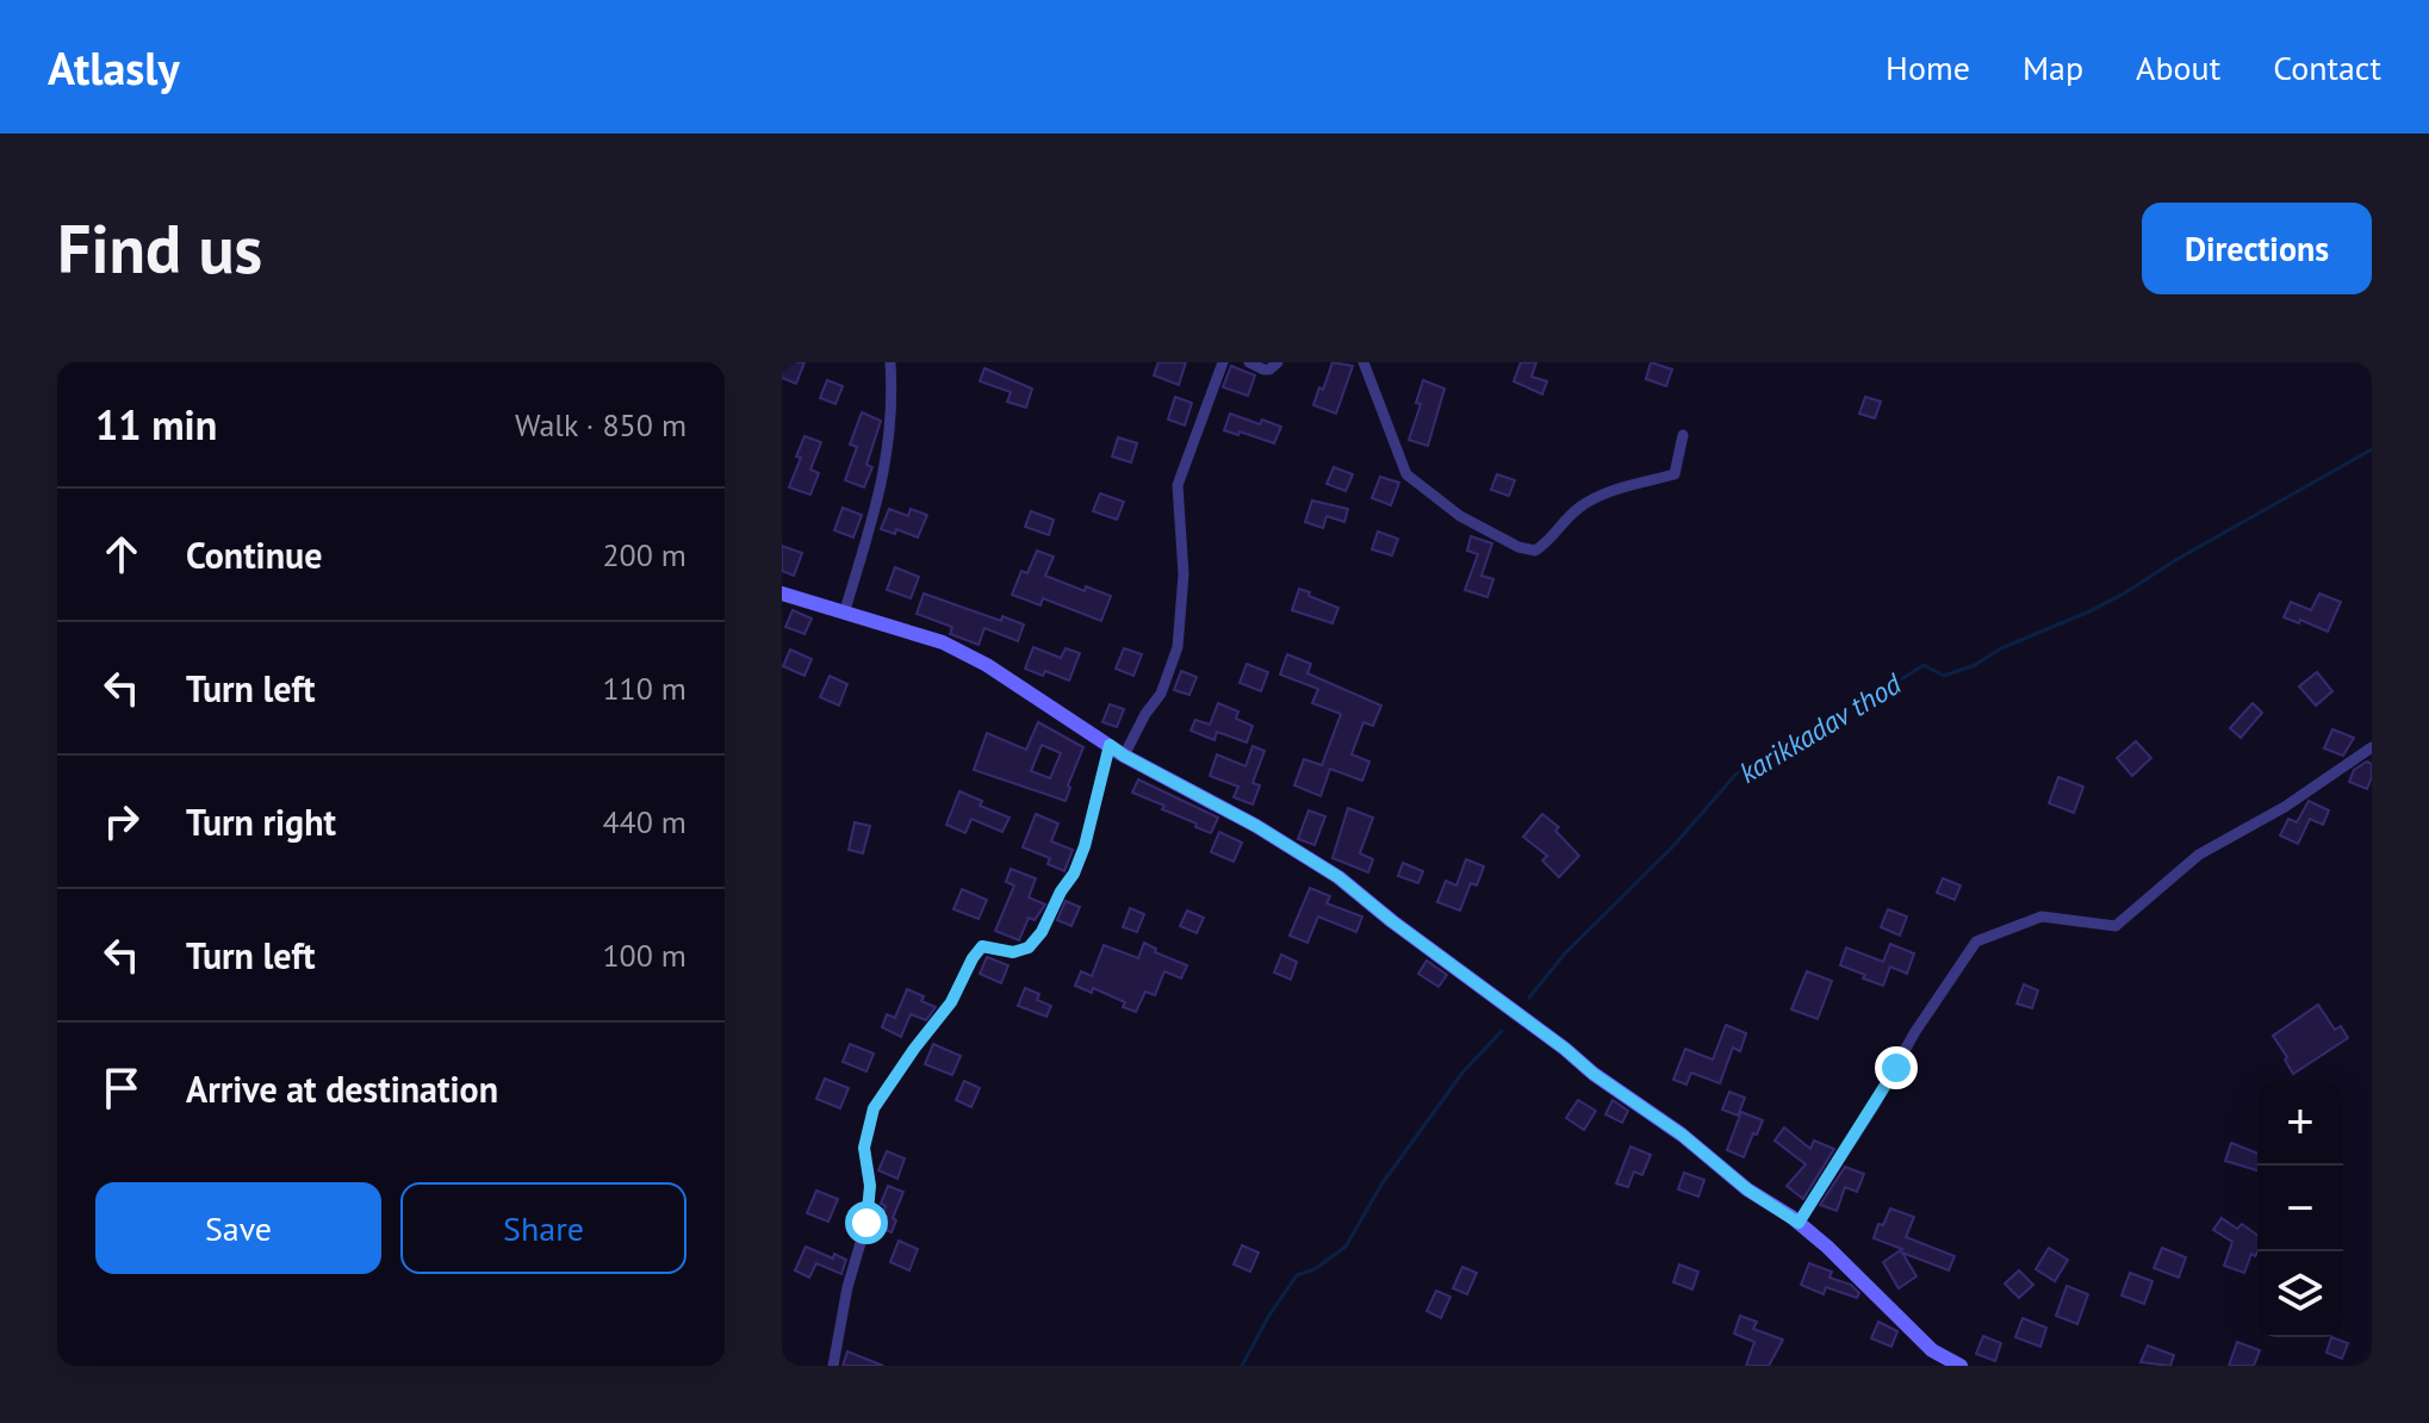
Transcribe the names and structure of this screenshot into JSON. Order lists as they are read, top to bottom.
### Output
{
  "water": ["karikkadav thod"],
  "page": {
    "header": "Atlasly",
    "nav": [
      "Home",
      "Map",
      "About",
      "Contact"
    ],
    "buttons": [
      "Directions",
      ["Save", "Share"]
    ],
    "title": "Find us",
    "heading": ["11 min", "Walk · 850 m"],
    "list": [
      ["Continue", "200 m"],
      ["Turn left", "110 m"],
      ["Turn right", "440 m"],
      ["Turn left", "100 m"],
      "Arrive at destination"
    ],
    "map_buttons": ["+", "−"]
  }
}
